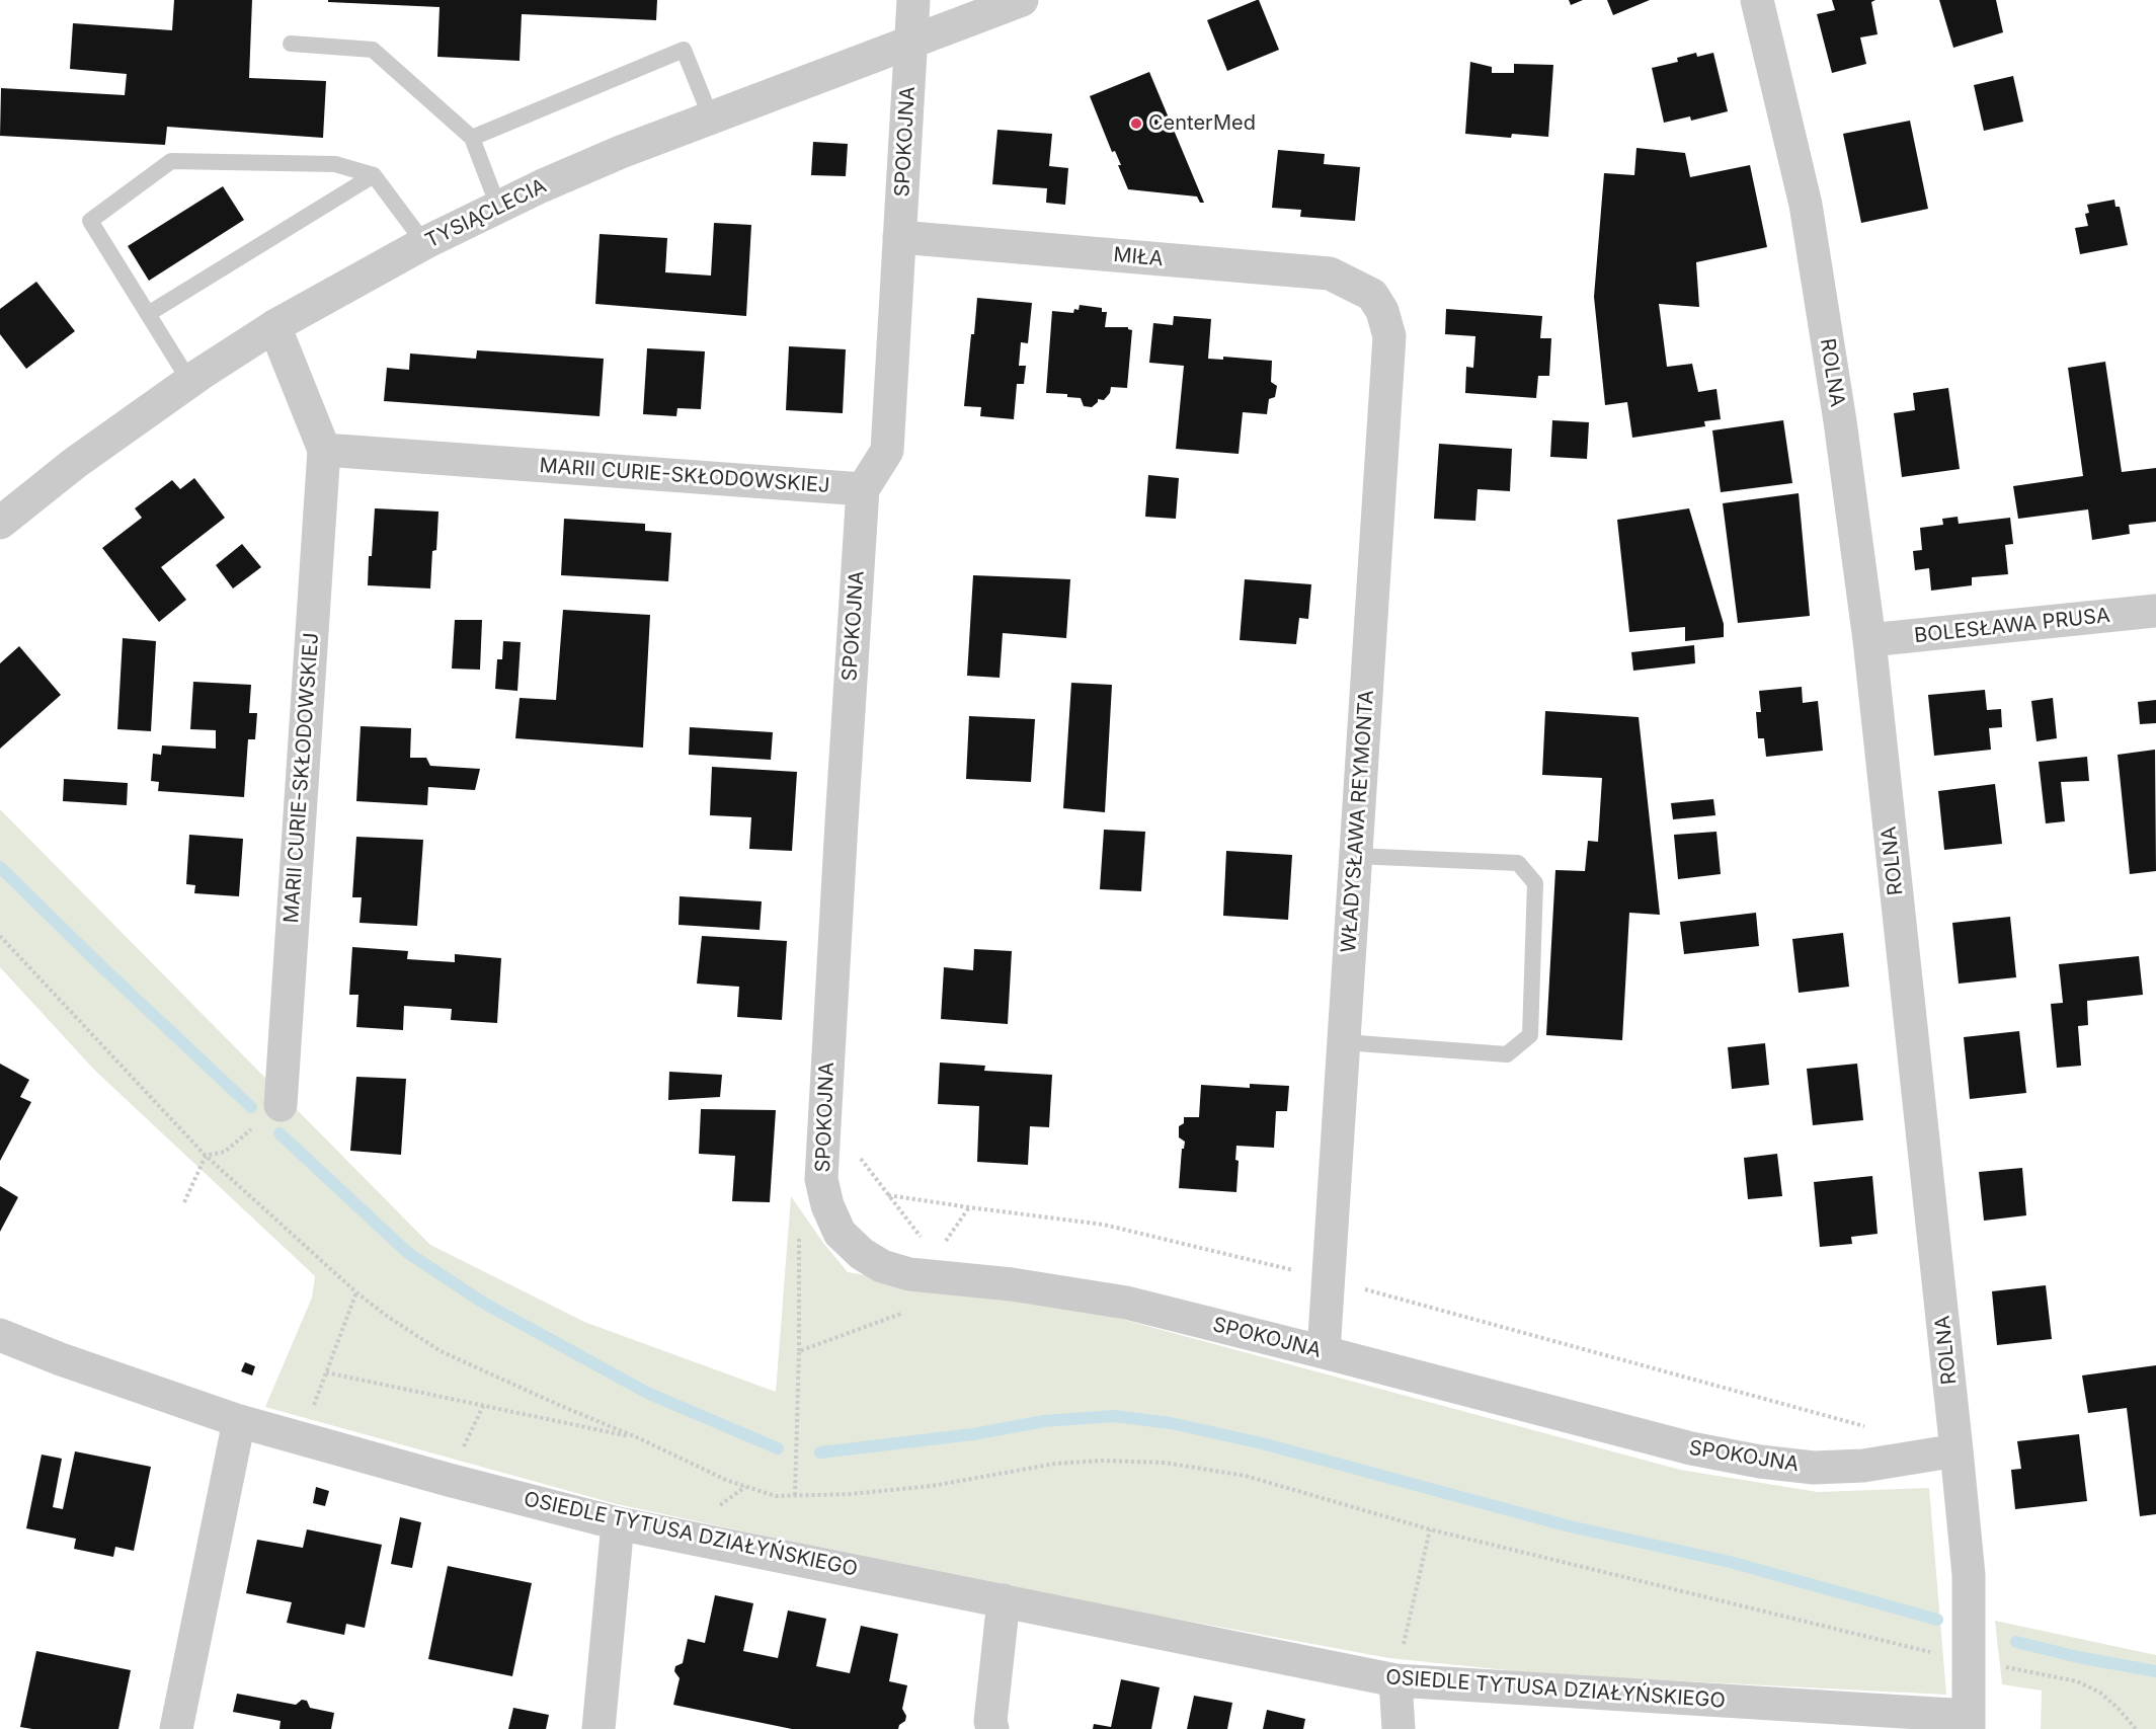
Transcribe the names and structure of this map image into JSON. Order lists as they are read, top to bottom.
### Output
{
  "streets": {
    "street": [
      "SPOKOJNA",
      "TYSIĄCLECIA",
      "MIŁA",
      "ROLNA",
      "MARII CURIE-SKŁODOWSKIEJ",
      "BOLESŁAWA PRUSA",
      "WŁADYSŁAWA REYMONTA",
      "OSIEDLE TYTUSA DZIAŁYŃSKIEGO"
    ]
  },
  "crossings": [
    ["SPOKOJNA", "TYSIĄCLECIA"],
    ["SPOKOJNA", "MIŁA"],
    ["SPOKOJNA", "ROLNA"],
    ["SPOKOJNA", "MARII CURIE-SKŁODOWSKIEJ"],
    ["SPOKOJNA", "WŁADYSŁAWA REYMONTA"],
    ["TYSIĄCLECIA", "MARII CURIE-SKŁODOWSKIEJ"],
    ["MIŁA", "WŁADYSŁAWA REYMONTA"],
    ["ROLNA", "BOLESŁAWA PRUSA"],
    ["ROLNA", "OSIEDLE TYTUSA DZIAŁYŃSKIEGO"]
  ],
  "places": ["CenterMed"]
}
